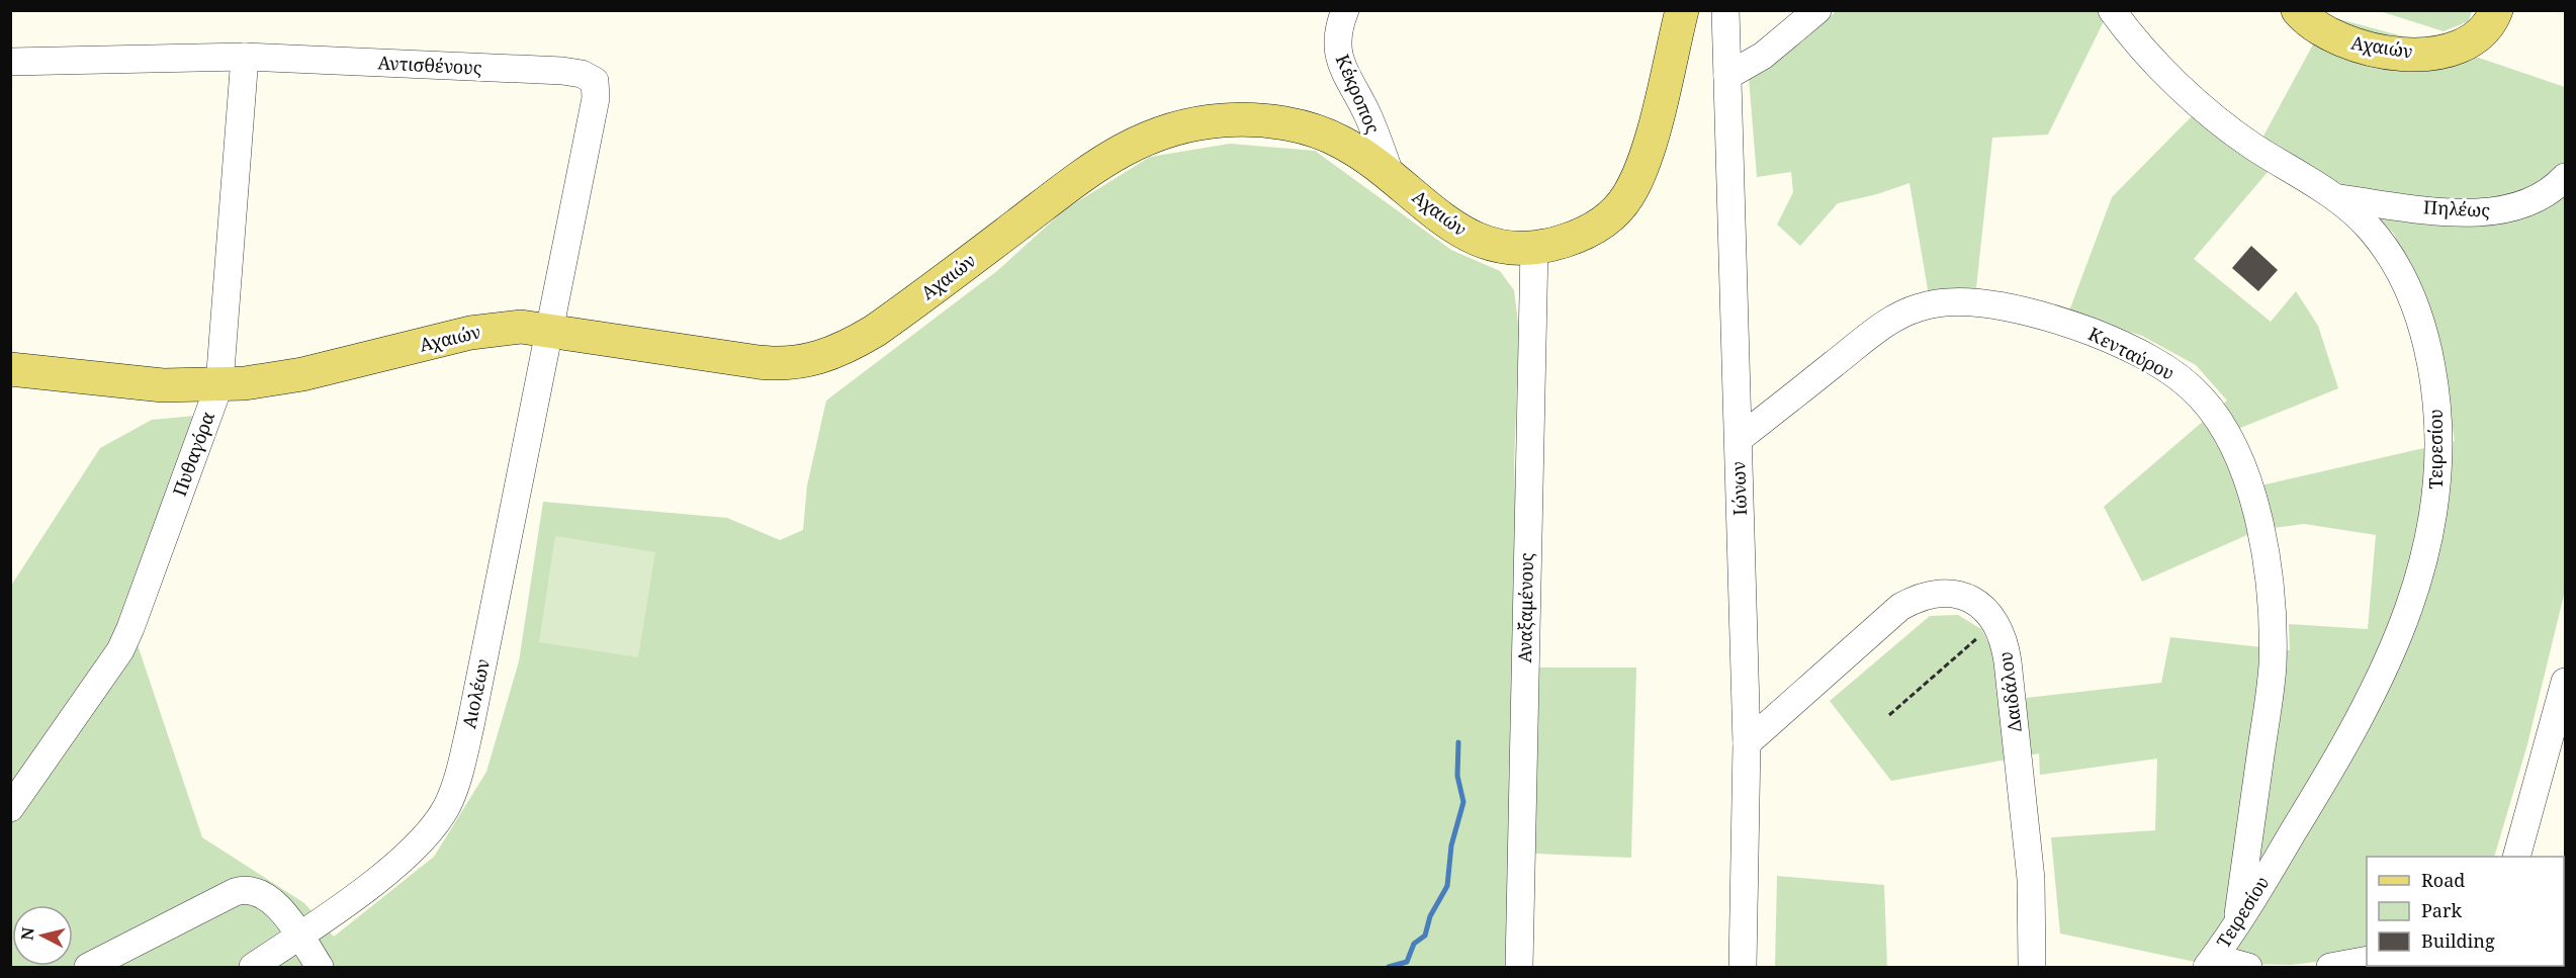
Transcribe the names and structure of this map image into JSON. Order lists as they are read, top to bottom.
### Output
{
  "streets": {
    "main road": ["Αχαιών"],
    "street": [
      "Αντισθένους",
      "Κέκροπος",
      "Πηλέως",
      "Κενταύρου",
      "Τειρεσίου",
      "Πυθαγόρα",
      "Ιώνων",
      "Αναξαμένους",
      "Δαιδάλου",
      "Αιολέων"
    ]
  },
  "crossings": [
    ["Αχαιών", "Αντισθένους"],
    ["Αχαιών", "Κέκροπος"],
    ["Αχαιών", "Πυθαγόρα"],
    ["Αχαιών", "Αναξαμένους"],
    ["Αχαιών", "Αιολέων"],
    ["Αντισθένους", "Πυθαγόρα"],
    ["Αντισθένους", "Αιολέων"],
    ["Πηλέως", "Τειρεσίου"],
    ["Κενταύρου", "Τειρεσίου"],
    ["Κενταύρου", "Ιώνων"],
    ["Ιώνων", "Δαιδάλου"]
  ],
  "legend": ["Road", "Park", "Building"],
  "north": "left"
}
